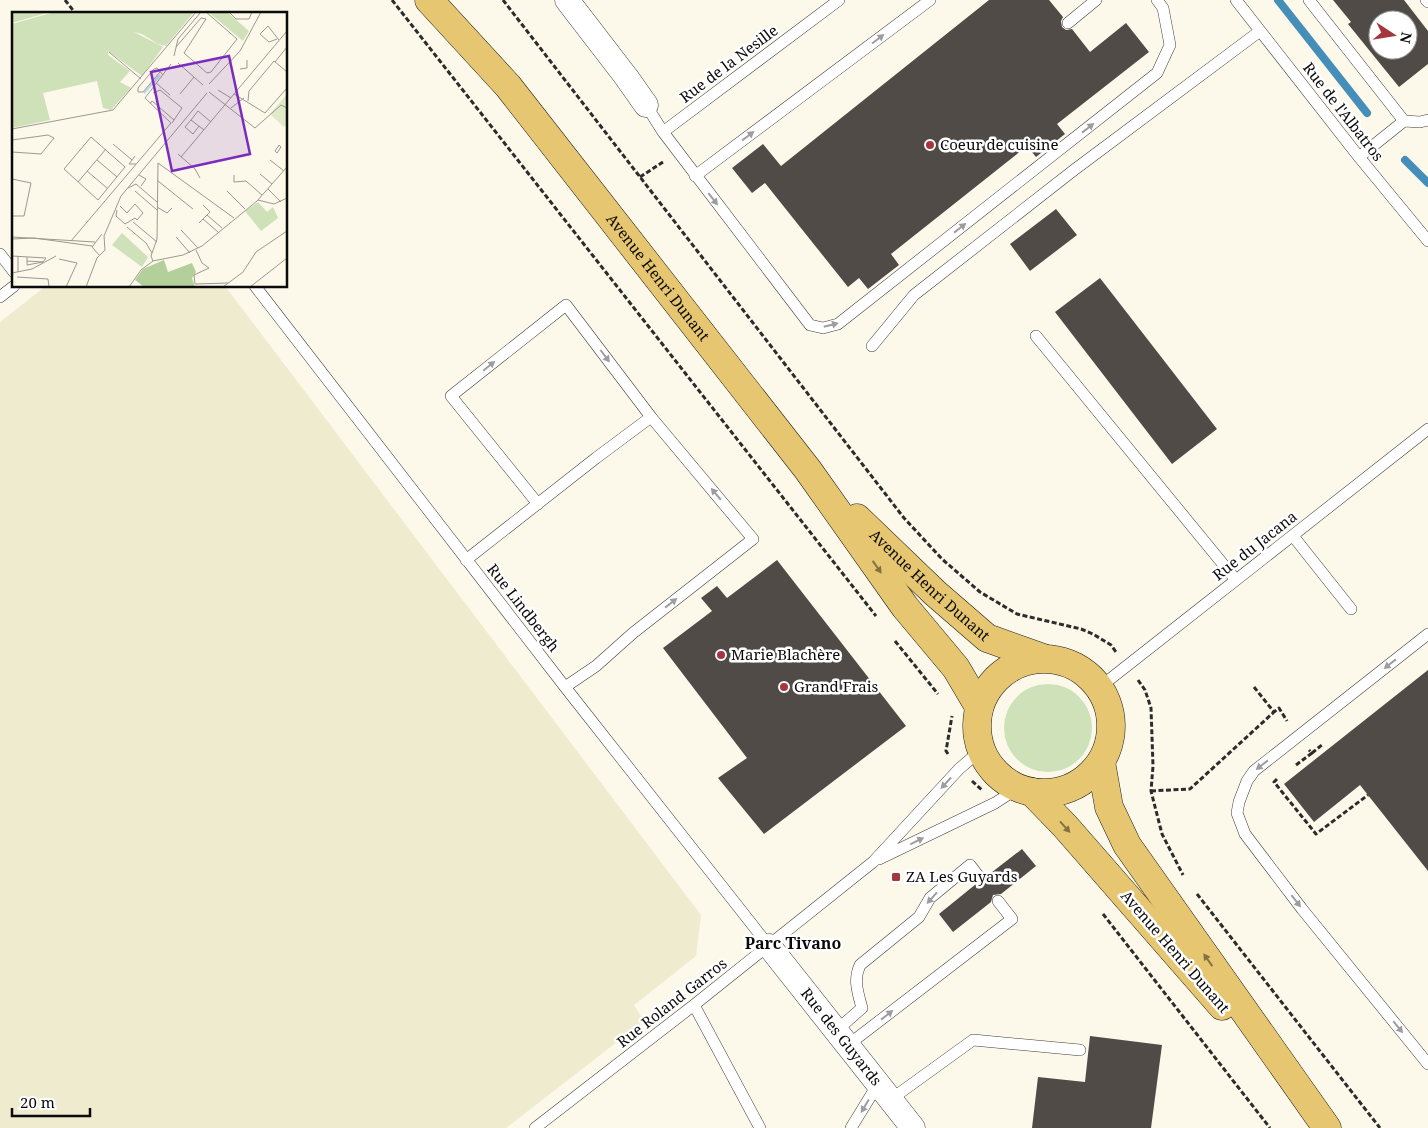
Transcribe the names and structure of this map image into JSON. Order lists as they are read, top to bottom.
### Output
{
  "streets": {
    "main road": ["Avenue Henri Dunant"],
    "street": ["Rue des Guyards"],
    "lane": [
      "Rue de la Nesille",
      "Rue de l'Albatros",
      "Rue du Jacana",
      "Rue Lindbergh",
      "Rue Roland Garros"
    ]
  },
  "crossings": [
    ["Avenue Henri Dunant", "Rue du Jacana"],
    ["Avenue Henri Dunant", "Rue Roland Garros"],
    ["Rue du Jacana", "Rue Roland Garros"],
    ["Rue Lindbergh", "Rue Roland Garros"],
    ["Rue Lindbergh", "Rue des Guyards"],
    ["Rue Roland Garros", "Rue des Guyards"]
  ],
  "districts": ["Parc Tivano"],
  "places": {
    "other": ["Coeur de cuisine", "Marie Blachère", "Grand Frais"],
    "transit": ["ZA Les Guyards"]
  },
  "scale_bar": "20 m",
  "north": "right"
}
